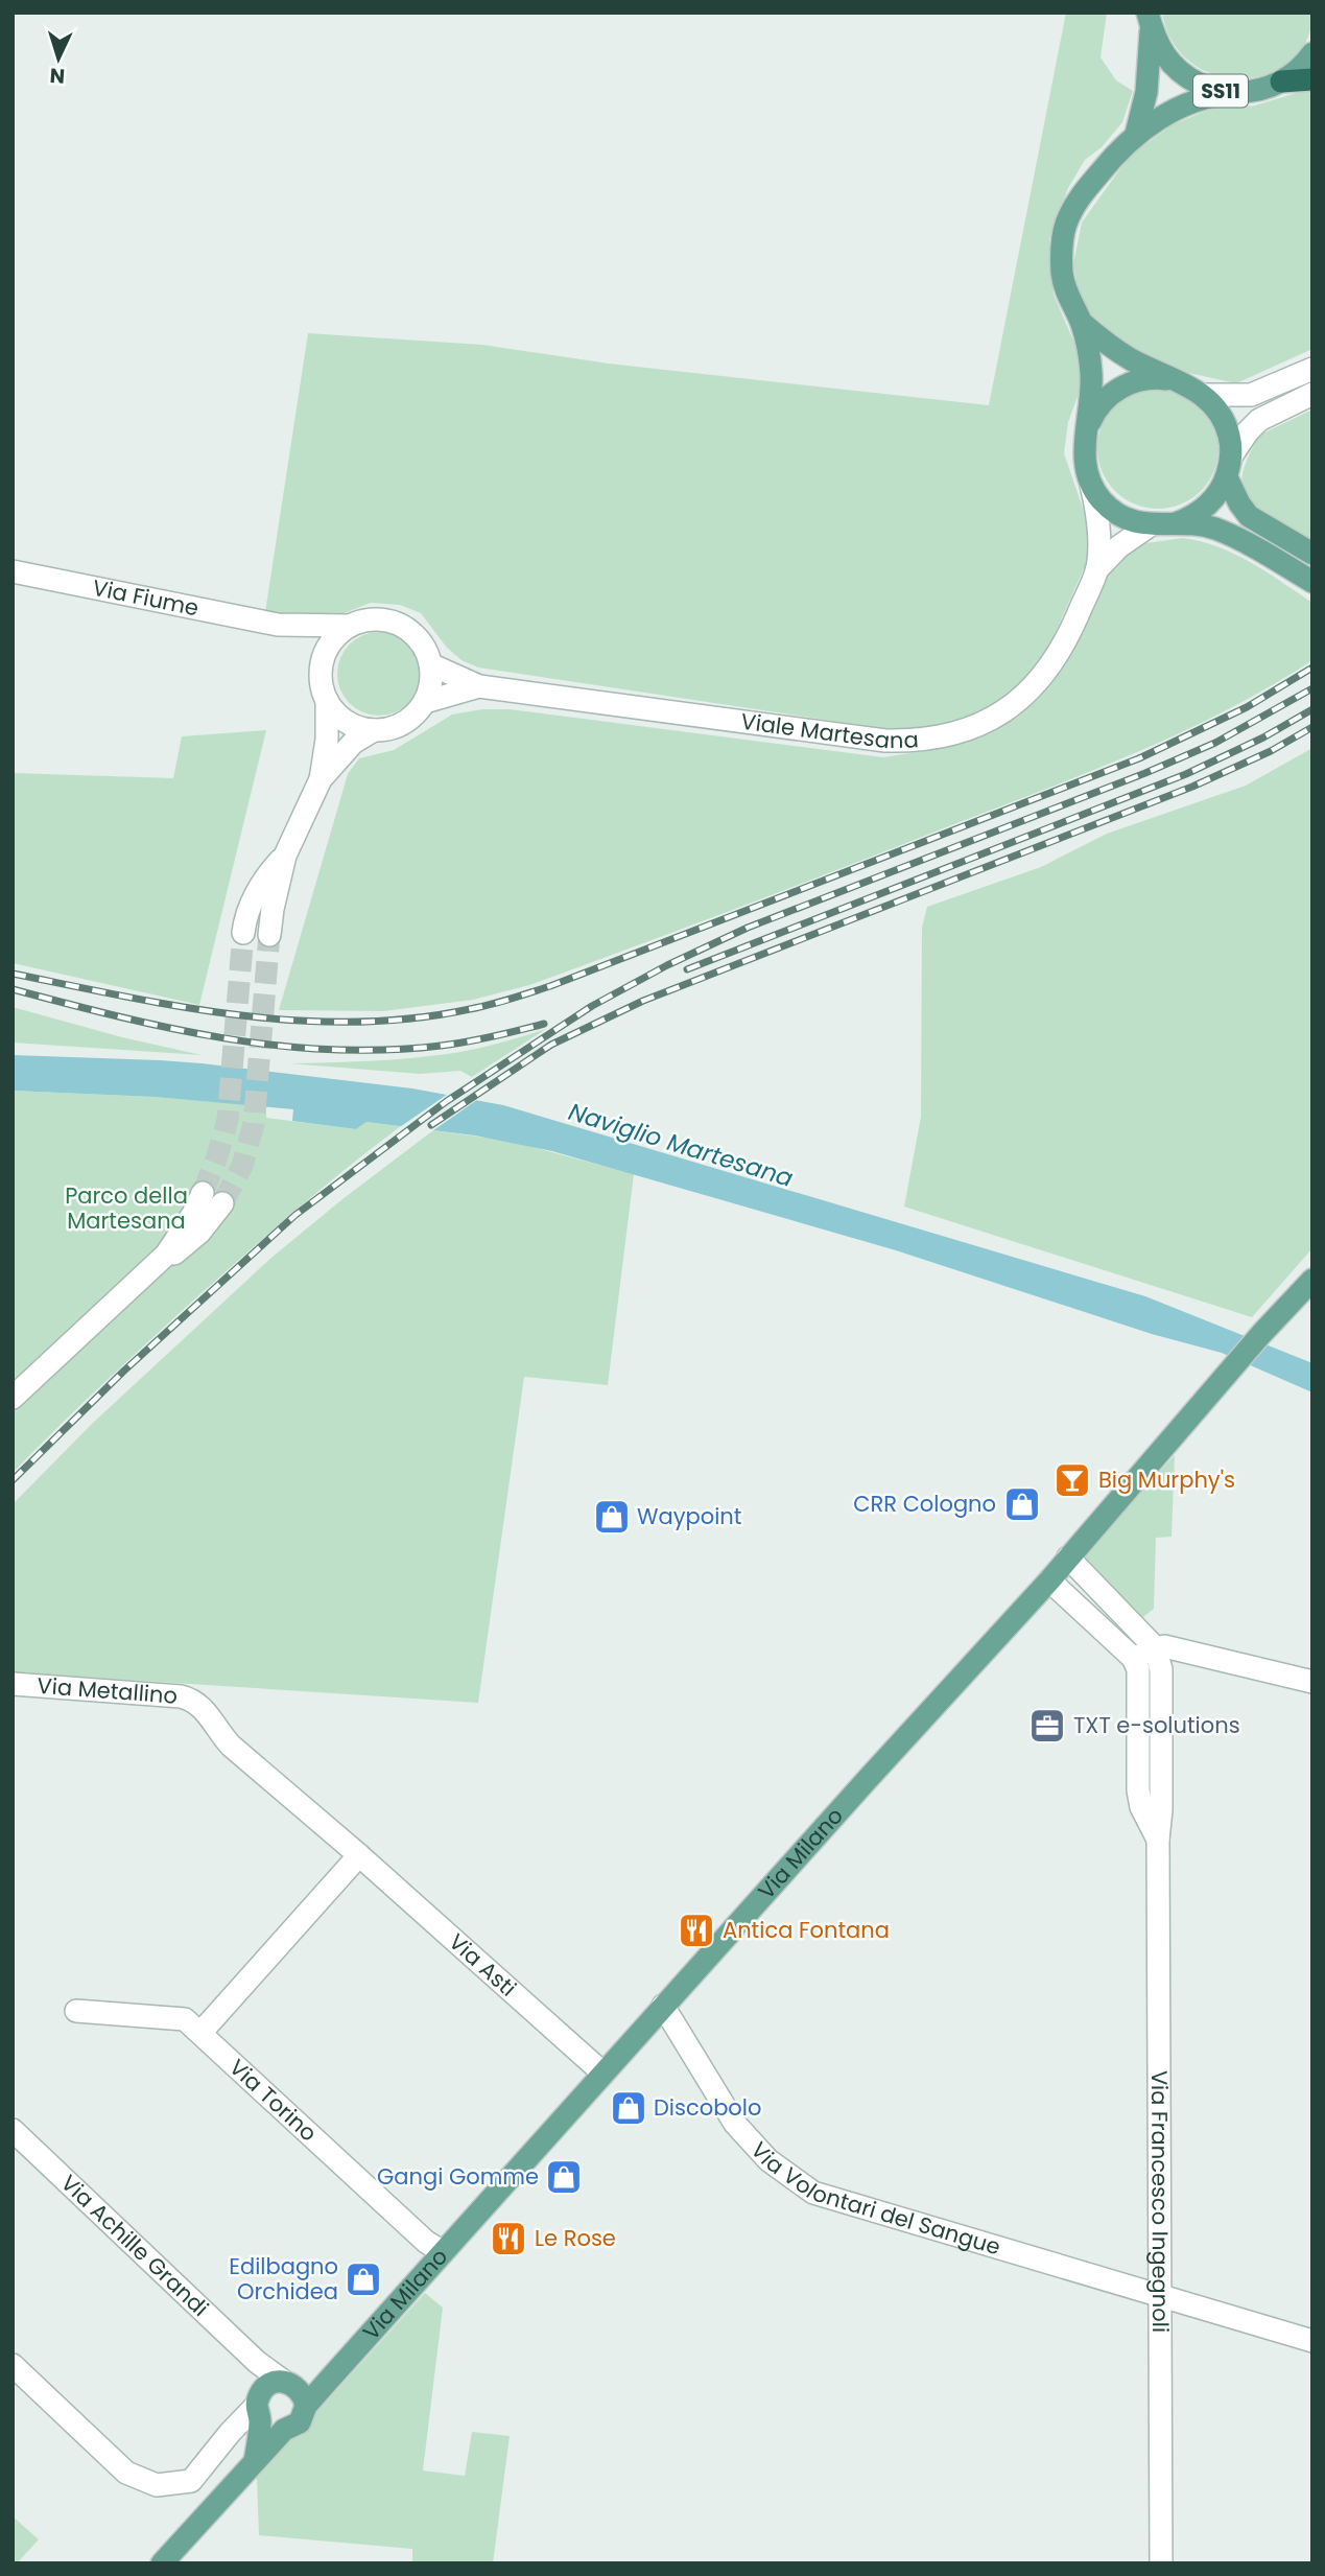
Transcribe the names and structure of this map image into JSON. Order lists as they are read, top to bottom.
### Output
{
  "streets": {
    "main road": ["SS11", "Via Milano"],
    "street": [
      "Via Fiume",
      "Viale Martesana",
      "Via Metallino",
      "Via Asti",
      "Via Torino",
      "Via Volontari del Sangue",
      "Via Francesco Ingegnoli",
      "Via Achille Grandi"
    ]
  },
  "crossings": [
    ["Via Fiume", "Viale Martesana"],
    ["Via Metallino", "Via Asti"],
    ["Via Milano", "Via Asti"],
    ["Via Milano", "Via Torino"],
    ["Via Milano", "Via Volontari del Sangue"],
    ["Via Milano", "Via Achille Grandi"],
    ["Via Volontari del Sangue", "Via Francesco Ingegnoli"]
  ],
  "water": ["Naviglio Martesana"],
  "parks": ["Parco della Martesana"],
  "places": {
    "bar": ["Big Murphy's"],
    "shop": [
      "CRR Cologno",
      "Waypoint",
      "Discobolo",
      "Gangi Gomme",
      "Edilbagno Orchidea"
    ],
    "office": ["TXT e-solutions"],
    "restaurant": ["Antica Fontana", "Le Rose"]
  },
  "north": "bottom"
}
